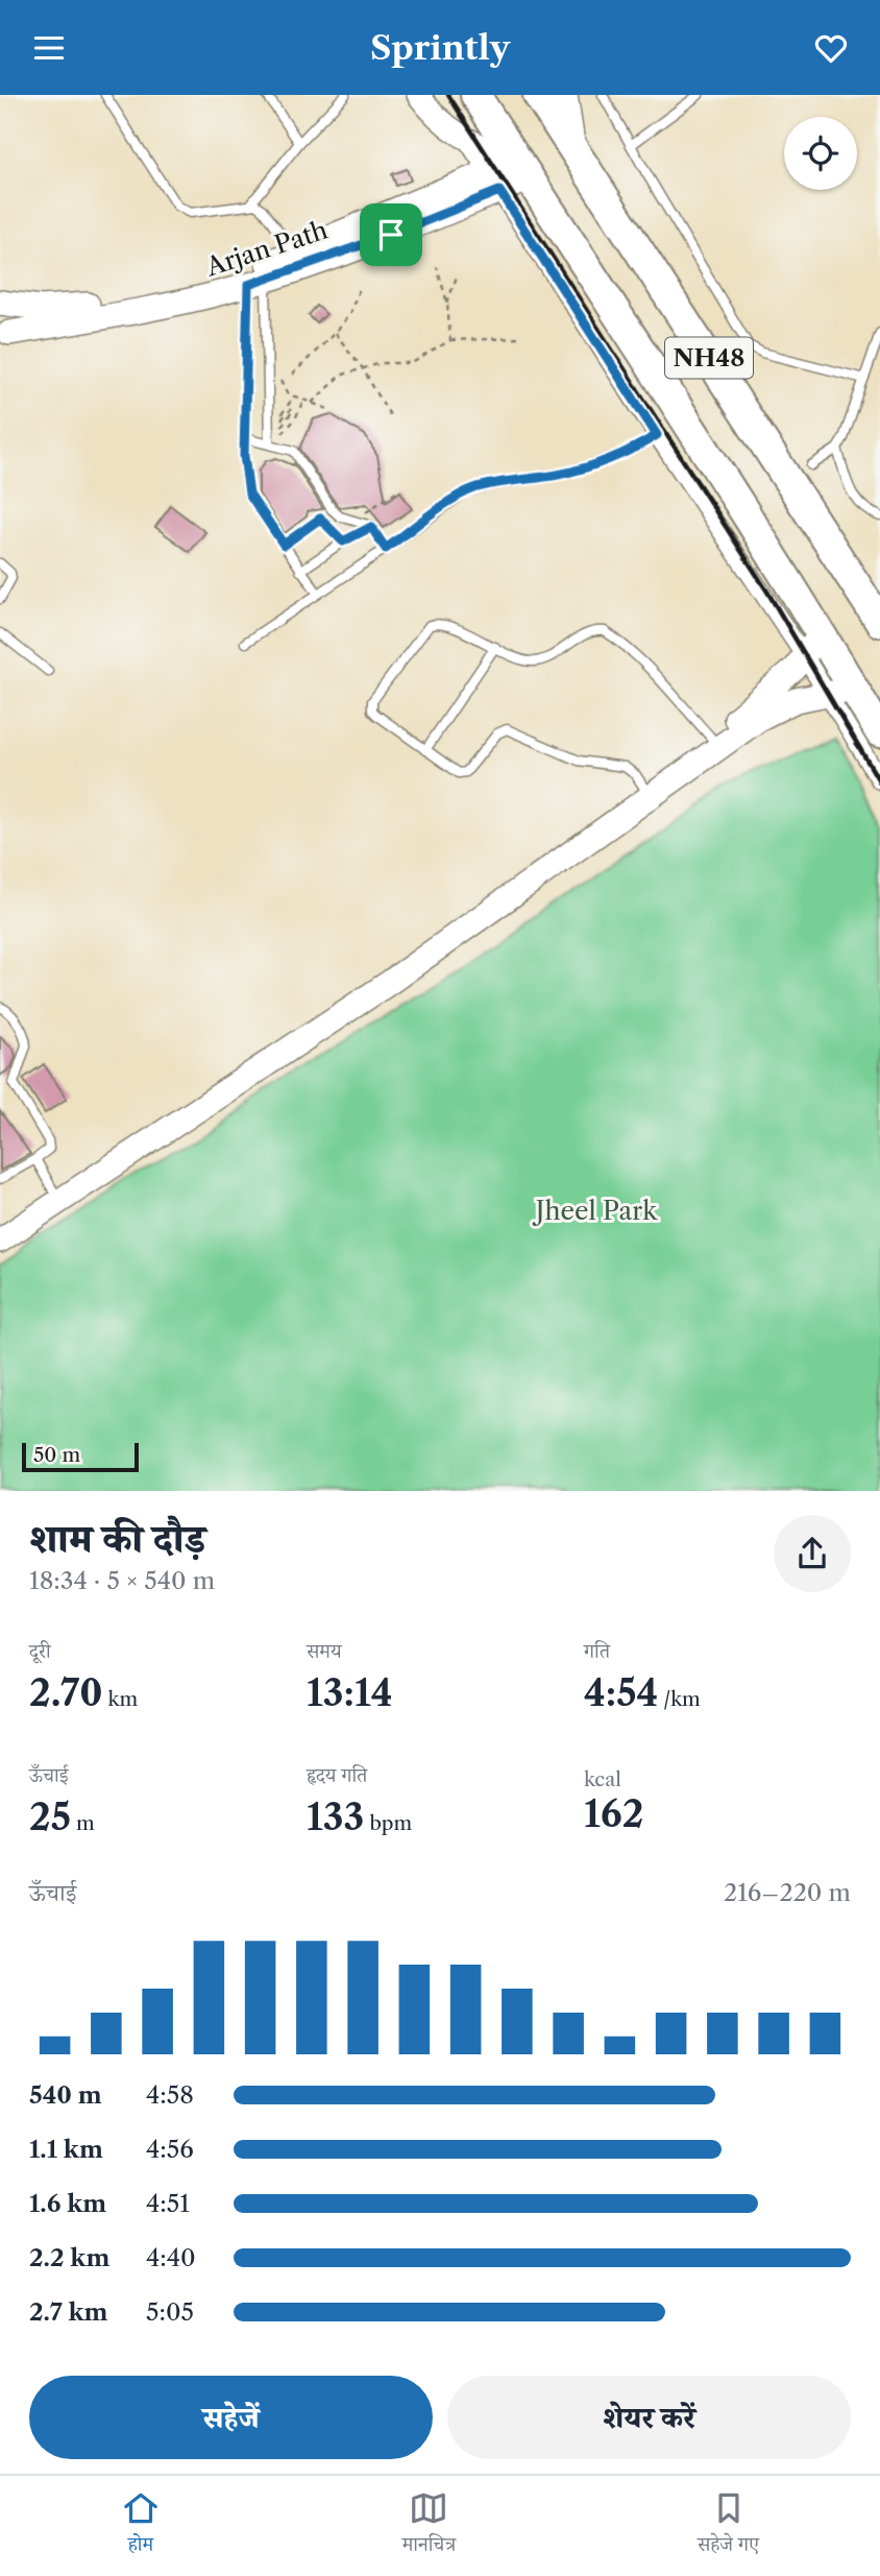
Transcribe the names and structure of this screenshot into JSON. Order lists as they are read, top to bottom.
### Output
{
  "streets": {
    "highway": ["NH48"],
    "main road": ["Arjan Path"]
  },
  "crossings": [
    ["Arjan Path", "NH48"]
  ],
  "parks": ["Jheel Park"],
  "scale_bar": "50 m",
  "page": {
    "header": "Sprintly",
    "scale": "50 m",
    "heading": ["शाम की दौड़", "18:34 · 5 × 540 m"],
    "stats": [
      ["दूरी", "2.70 km"],
      ["समय", "13:14"],
      ["गति", "4:54 /km"],
      ["ऊँचाई", "25 m"],
      ["हृदय गति", "133 bpm"],
      ["kcal", "162"]
    ],
    "chart": ["ऊँचाई", "216–220 m"],
    "list": [
      {
        "name": "540 m",
        "note": "4:58"
      },
      {
        "name": "1.1 km",
        "note": "4:56"
      },
      {
        "name": "1.6 km",
        "note": "4:51"
      },
      {
        "name": "2.2 km",
        "note": "4:40"
      },
      {
        "name": "2.7 km",
        "note": "5:05"
      }
    ],
    "buttons": ["सहेजें", "शेयर करें"],
    "tabs": ["होम", "मानचित्र", "सहेजे गए"]
  }
}
